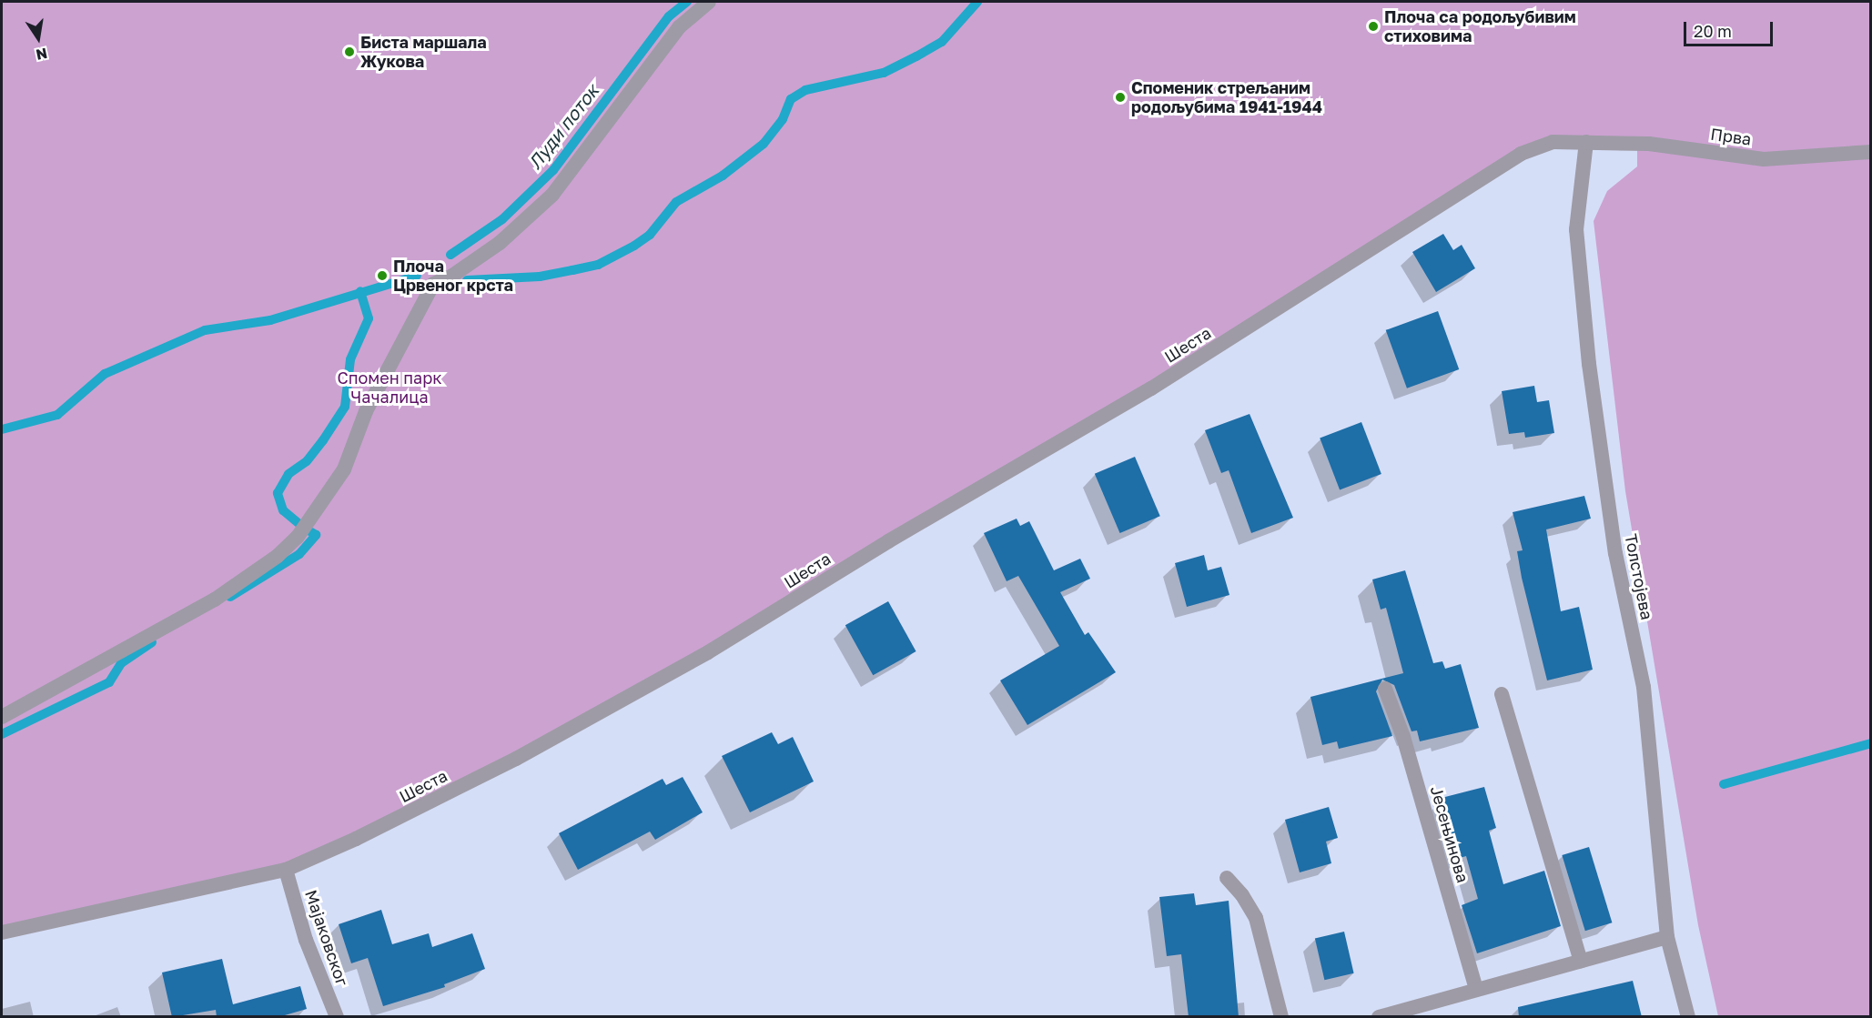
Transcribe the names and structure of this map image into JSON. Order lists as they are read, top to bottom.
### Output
{
  "streets": {
    "street": [
      "Прва",
      "Шеста",
      "Толстојева",
      "Јесењинова",
      "Мајаковског"
    ]
  },
  "crossings": [
    ["Прва", "Шеста"],
    ["Прва", "Толстојева"],
    ["Шеста", "Толстојева"],
    ["Шеста", "Мајаковског"]
  ],
  "water": ["Луди поток"],
  "parks": ["Спомен парк Чачалица"],
  "places": [
    "Плоча са родољубивим стиховима",
    "Биста маршала Жукова",
    "Споменик стрељаним родољубима 1941-1944",
    "Плоча Црвеног крста"
  ],
  "scale_bar": "20 m",
  "north": "bottom"
}
